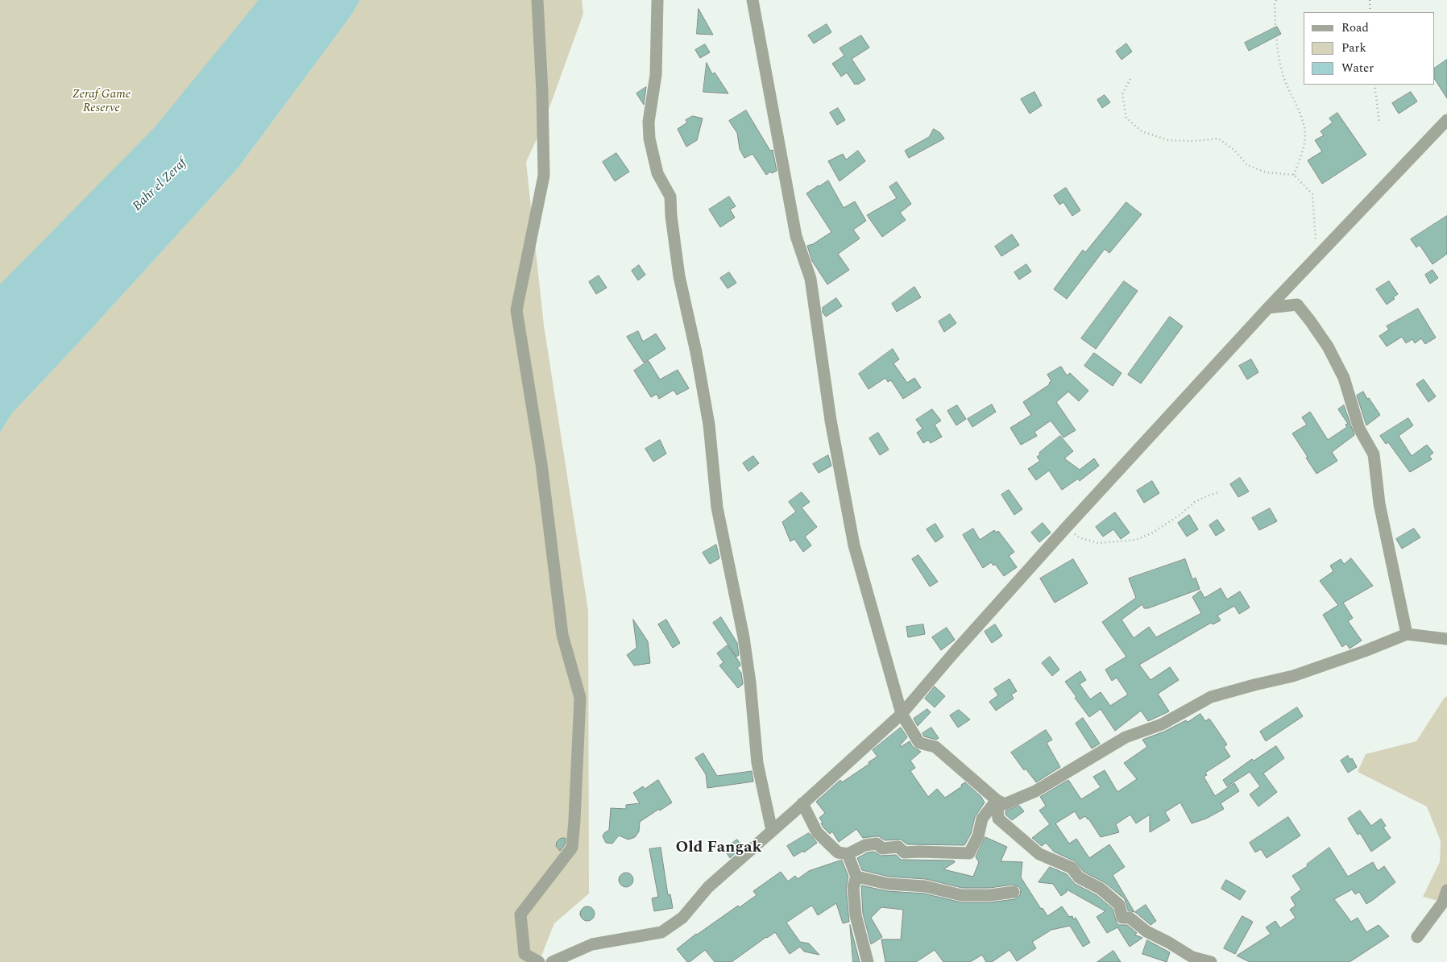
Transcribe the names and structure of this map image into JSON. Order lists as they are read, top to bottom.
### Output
{
  "districts": ["Old Fangak"],
  "water": ["Bahr el Zeraf"],
  "parks": ["Zeraf Game Reserve"],
  "legend": ["Road", "Park", "Water"]
}
